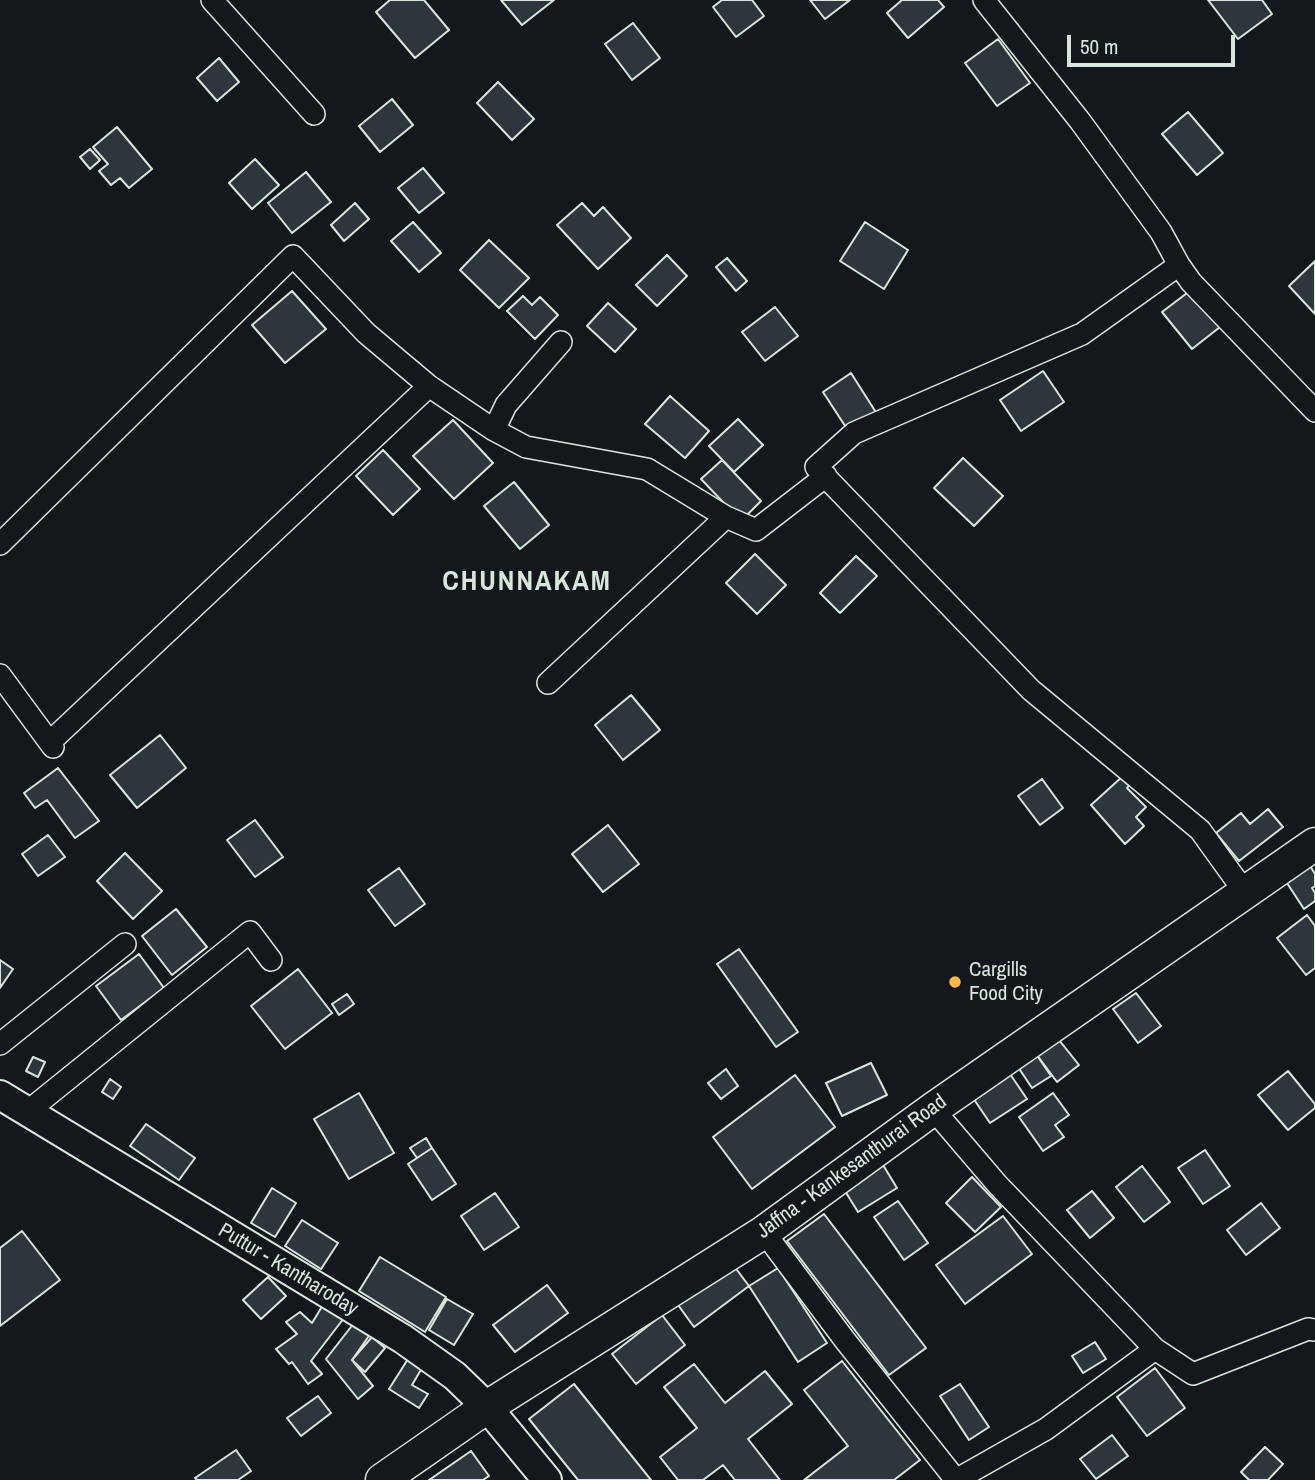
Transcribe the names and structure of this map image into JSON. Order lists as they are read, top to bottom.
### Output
{
  "streets": {
    "main road": ["Jaffna - Kankesanthurai Road", "Puttur - Kantharoday"]
  },
  "crossings": [
    ["Jaffna - Kankesanthurai Road", "Puttur - Kantharoday"]
  ],
  "districts": ["CHUNNAKAM"],
  "places": ["Cargills Food City"],
  "scale_bar": "50 m"
}
